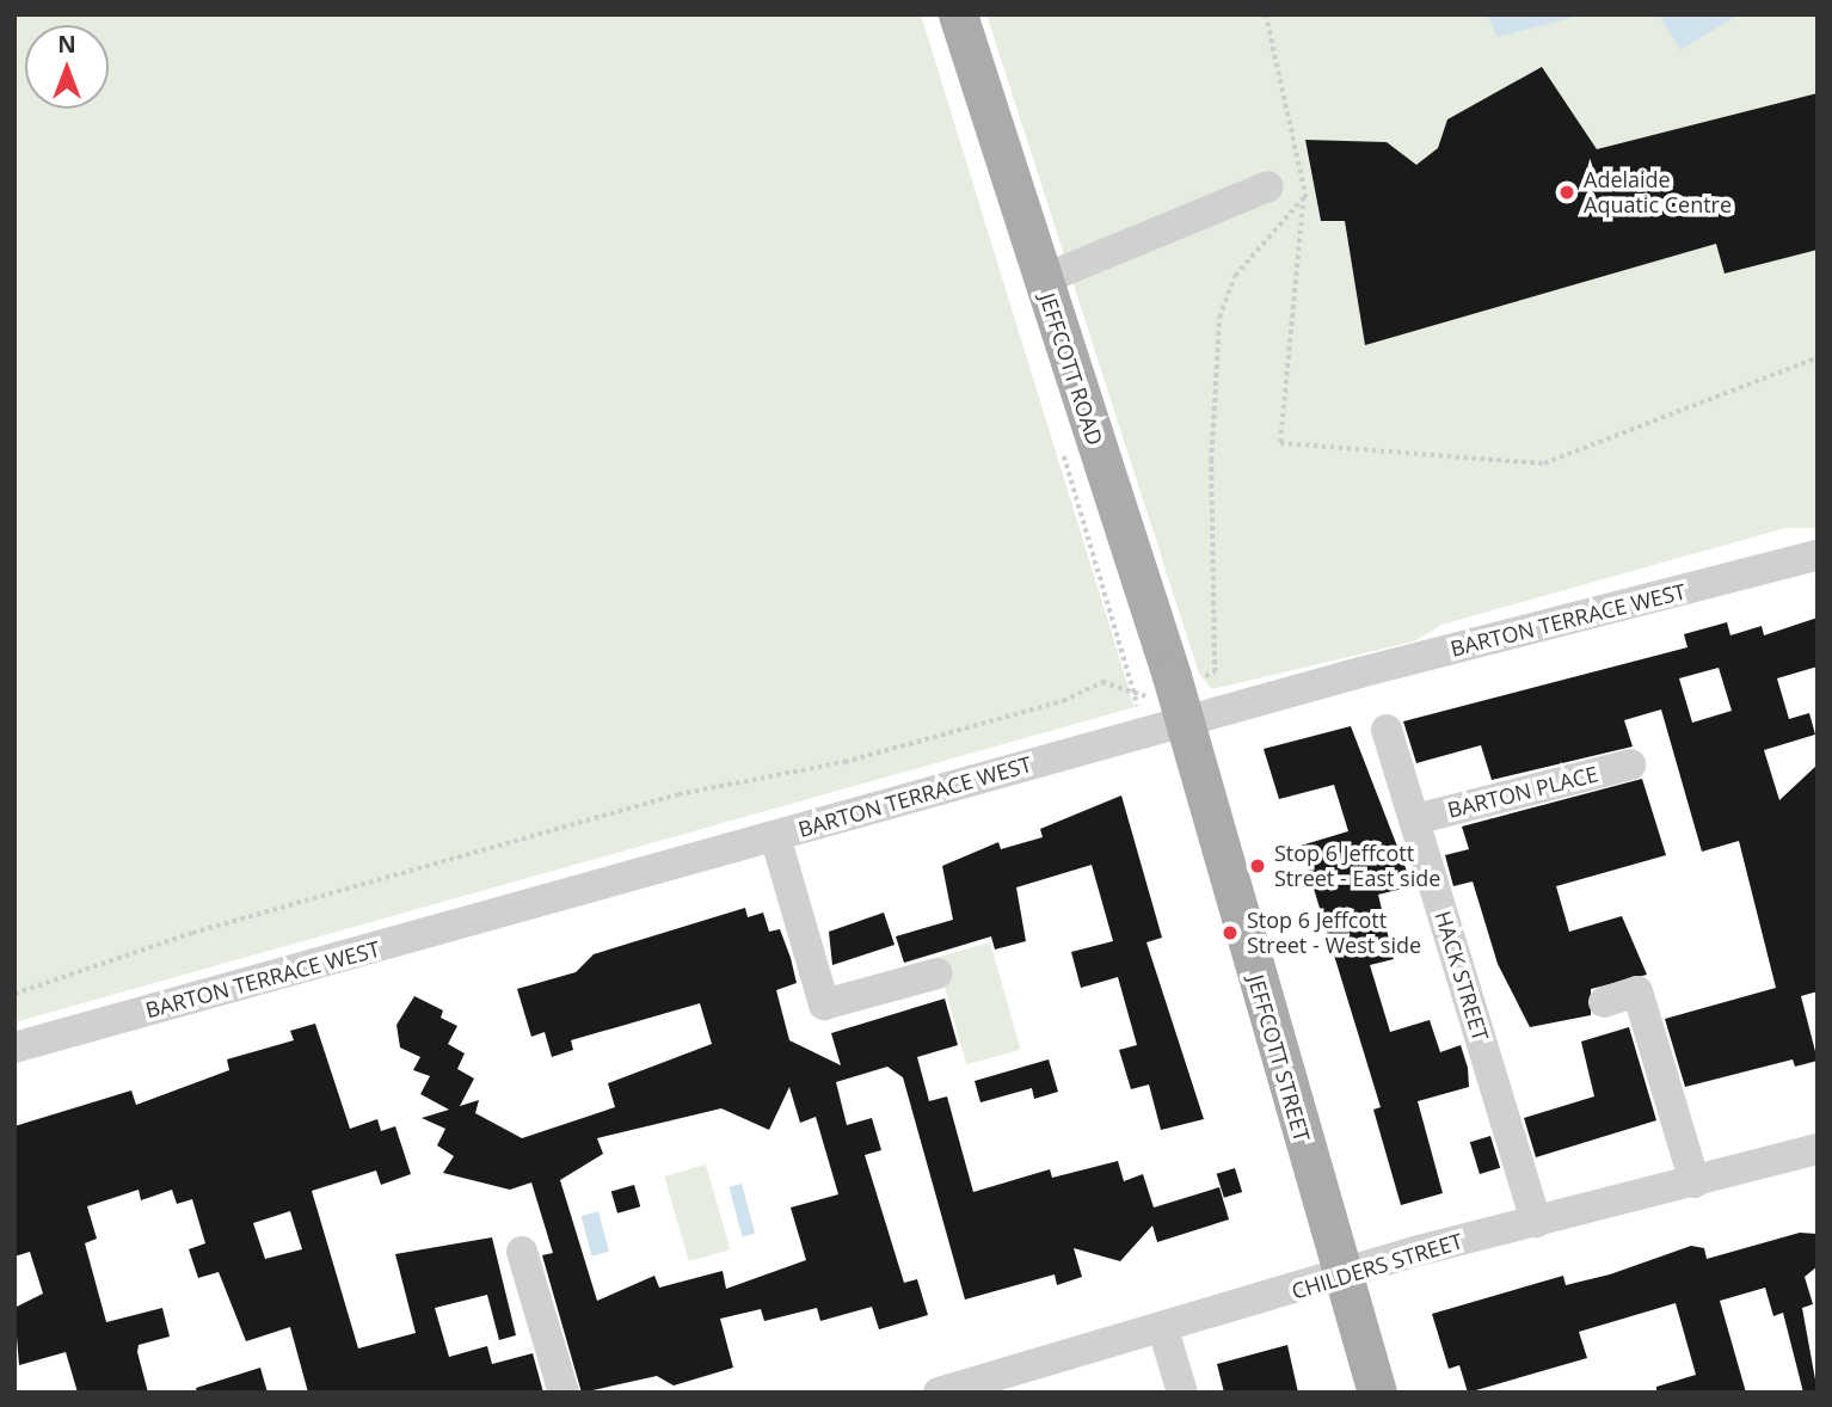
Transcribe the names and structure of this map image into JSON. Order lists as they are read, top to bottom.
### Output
{
  "streets": {
    "main road": ["JEFFCOTT ROAD", "JEFFCOTT STREET"],
    "street": [
      "BARTON TERRACE WEST",
      "BARTON PLACE",
      "HACK STREET",
      "CHILDERS STREET"
    ]
  },
  "crossings": [
    ["JEFFCOTT ROAD", "BARTON TERRACE WEST"],
    ["JEFFCOTT ROAD", "JEFFCOTT STREET"],
    ["BARTON TERRACE WEST", "JEFFCOTT STREET"],
    ["BARTON PLACE", "HACK STREET"],
    ["HACK STREET", "CHILDERS STREET"],
    ["JEFFCOTT STREET", "CHILDERS STREET"]
  ],
  "places": ["Adelaide Aquatic Centre", "Stop 6 Jeffcott Street - East side", "Stop 6 Jeffcott Street - West side"],
  "north": "top"
}
